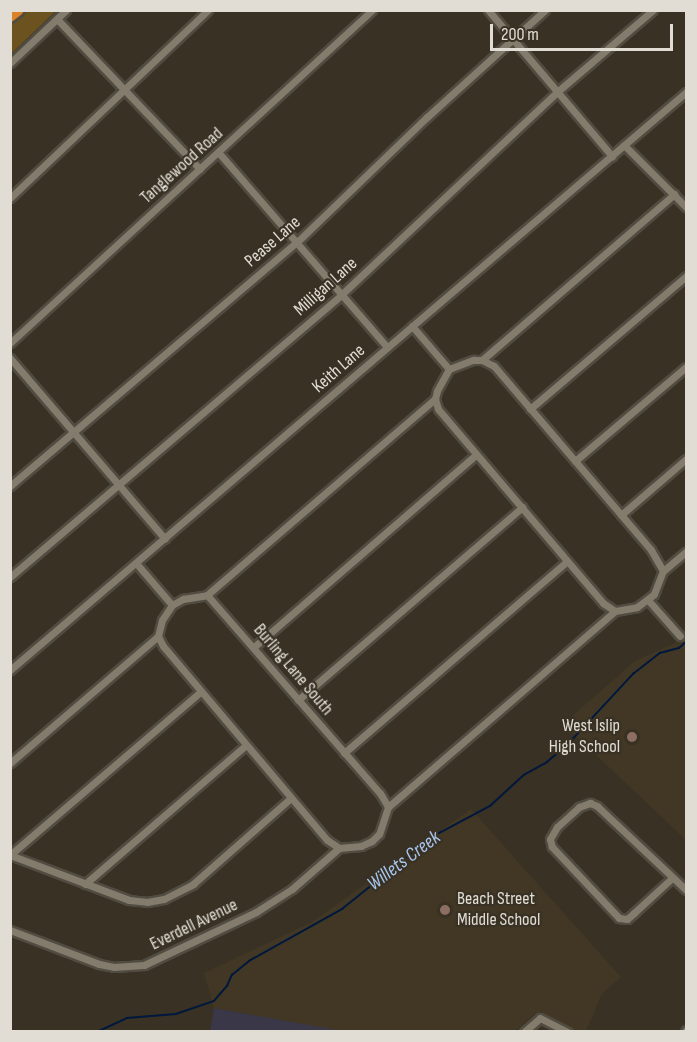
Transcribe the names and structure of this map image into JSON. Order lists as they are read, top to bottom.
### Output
{
  "streets": {
    "street": [
      "Tanglewood Road",
      "Pease Lane",
      "Milligan Lane",
      "Keith Lane",
      "Burling Lane South",
      "Everdell Avenue"
    ]
  },
  "water": ["Willets Creek"],
  "places": ["West Islip High School", "Beach Street Middle School"],
  "scale_bar": "200 m"
}
